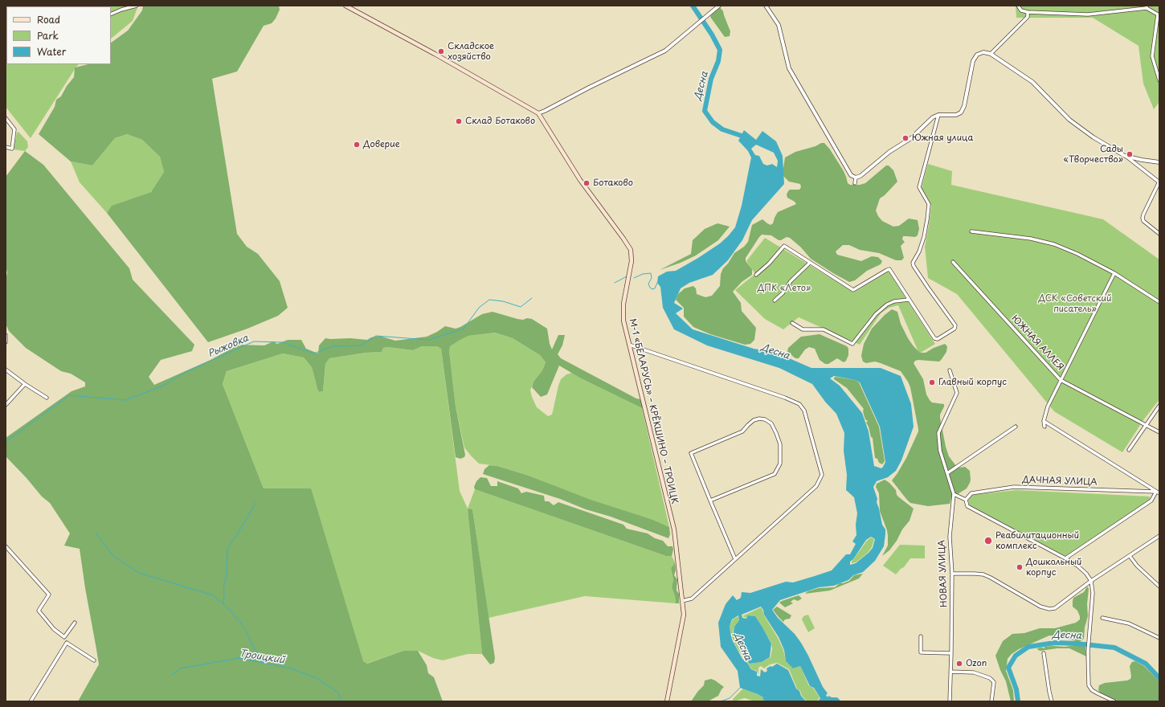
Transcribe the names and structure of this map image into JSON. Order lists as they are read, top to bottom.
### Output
{
  "streets": {
    "main road": ["М-1 «БЕЛАРУСЬ» – КРЁКШИНО – ТРОИЦК"],
    "street": ["ЮЖНАЯ АЛЛЕЯ", "ДАЧНАЯ УЛИЦА", "НОВАЯ УЛИЦА"]
  },
  "water": ["Десна", "Рыжовка", "Троицкий"],
  "parks": ["ДПК «Лето»", "ДСК «Советский писатель»"],
  "places": [
    "Складское хозяйство",
    "Склад Ботаково",
    "Южная улица",
    "Доверие",
    "Сады «Творчество»",
    "Ботаково",
    "Главный корпус",
    "Реабилитационный комплекс",
    "Дошкольный корпус",
    "Ozon"
  ],
  "legend": ["Road", "Park", "Water"]
}
